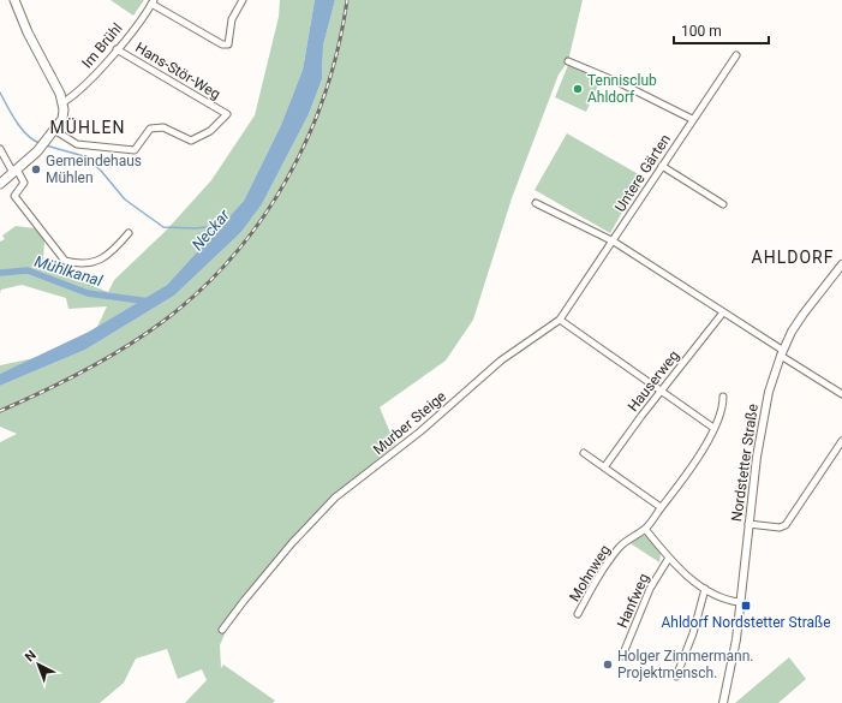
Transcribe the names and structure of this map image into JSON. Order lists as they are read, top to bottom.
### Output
{
  "streets": {
    "street": [
      "Im Brühl",
      "Hans-Stör-Weg",
      "Untere Gärten",
      "Hauserweg",
      "Murber Steige",
      "Nordstetter Straße",
      "Mohnweg",
      "Hanfweg"
    ]
  },
  "crossings": [
    ["Im Brühl", "Hans-Stör-Weg"],
    ["Untere Gärten", "Murber Steige"]
  ],
  "districts": ["MÜHLEN", "AHLDORF"],
  "water": ["Neckar", "Mühlkanal"],
  "places": {
    "other": ["Tennisclub Ahldorf", "Gemeindehaus Mühlen", "Holger Zimmermann. Projektmensch."],
    "transit": ["Ahldorf Nordstetter Straße"]
  },
  "scale_bar": "100 m",
  "north": "top left"
}
